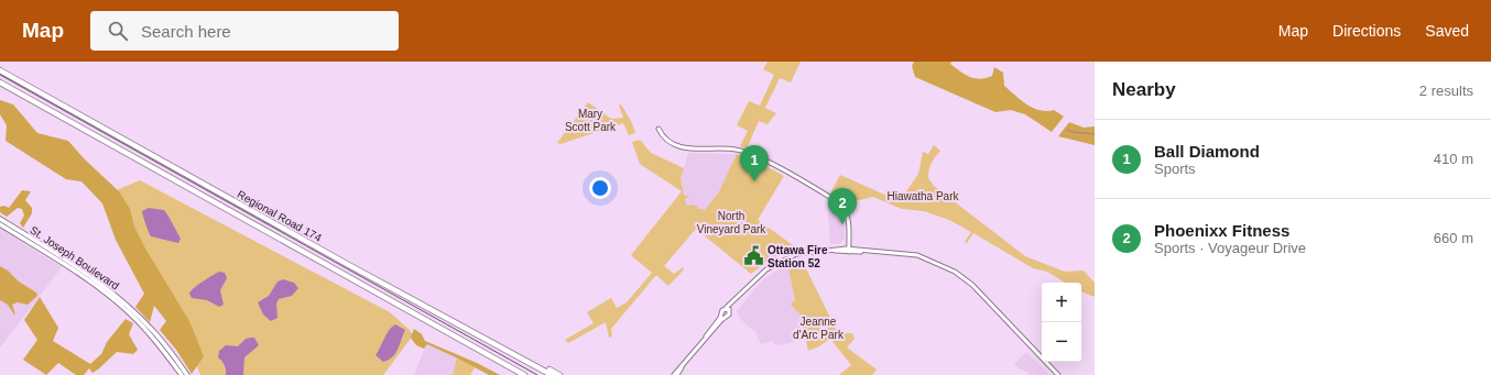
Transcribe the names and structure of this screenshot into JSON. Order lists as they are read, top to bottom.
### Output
{
  "streets": {
    "highway": ["Regional Road 174"],
    "main road": ["St. Joseph Boulevard"]
  },
  "parks": [
    "Mary Scott Park",
    "Hiawatha Park",
    "North Vineyard Park",
    "Jeanne d'Arc Park"
  ],
  "places": {
    "public building": ["Ottawa Fire Station 52"]
  },
  "page": {
    "header": "Map",
    "search": "Search here",
    "nav": ["Map", "Directions", "Saved"],
    "heading": ["Nearby", "2 results"],
    "list": [
      {
        "mark": "1",
        "name": "Ball Diamond",
        "note": "Sports",
        "value": "410 m"
      },
      {
        "mark": "2",
        "name": "Phoenixx Fitness",
        "note": "Sports · Voyageur Drive",
        "value": "660 m"
      }
    ],
    "pins": ["1", "2"],
    "map_buttons": ["+", "−"]
  }
}
